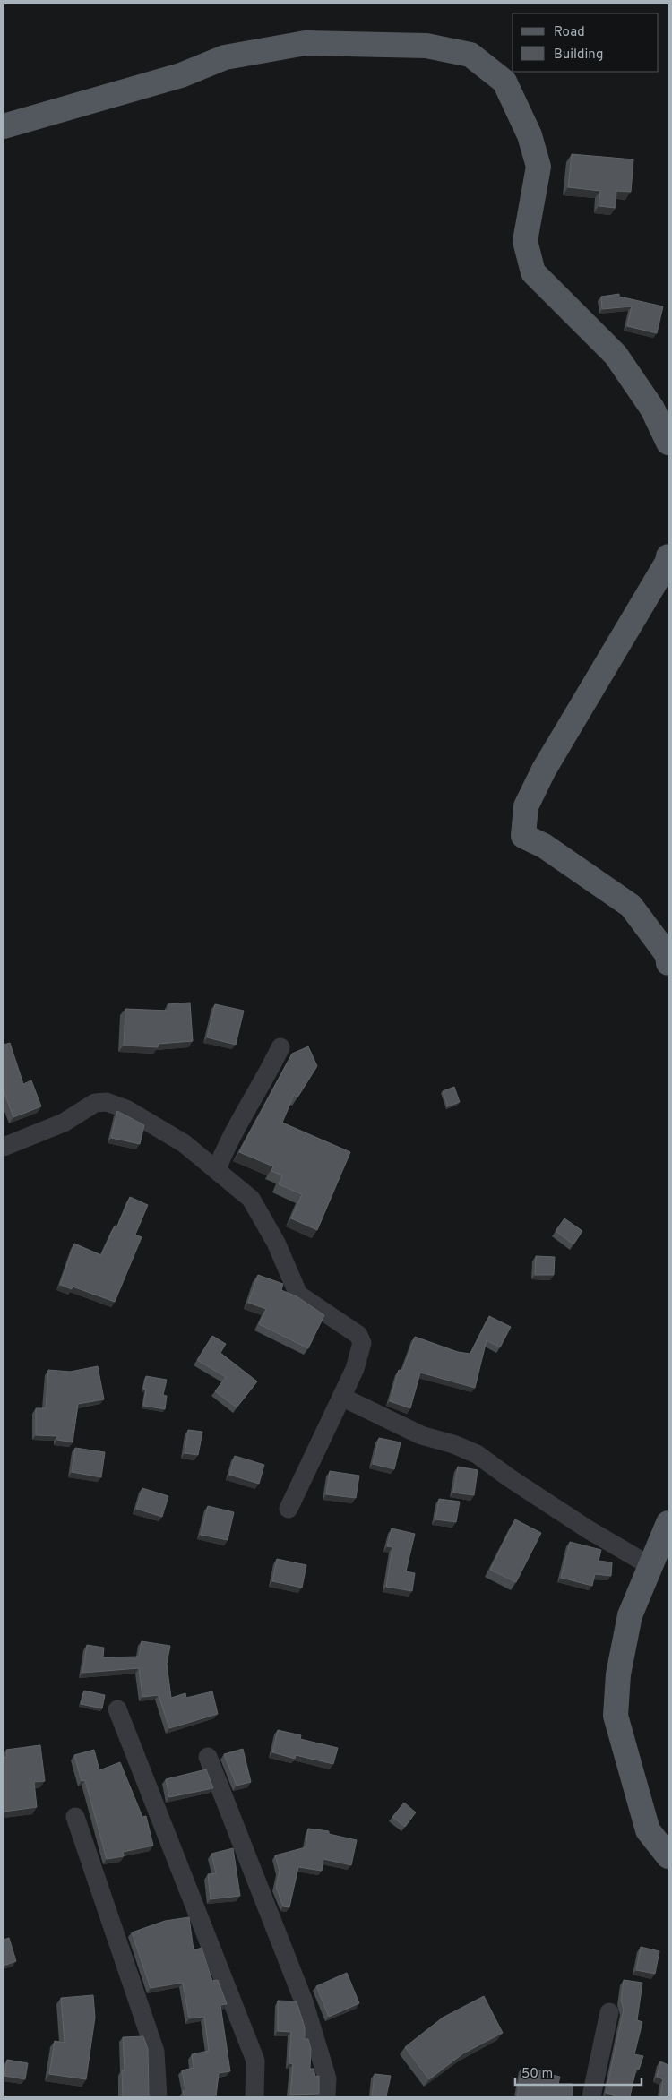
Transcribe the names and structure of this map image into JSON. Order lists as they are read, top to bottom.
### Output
{
  "legend": ["Road", "Building"],
  "scale_bar": "50 m"
}
